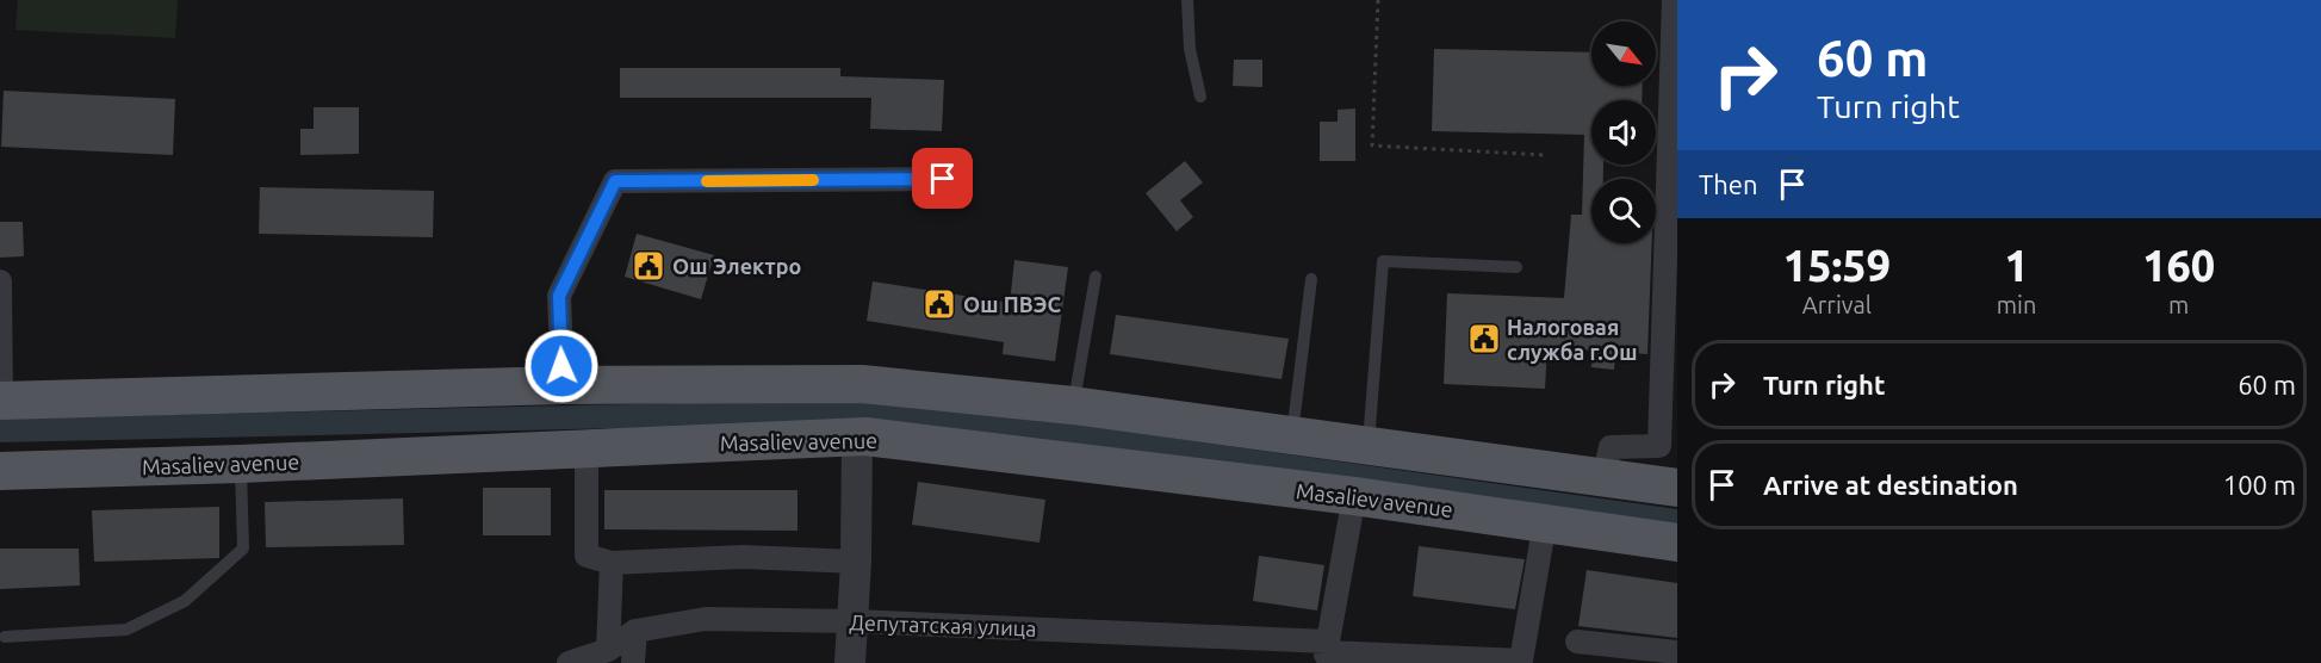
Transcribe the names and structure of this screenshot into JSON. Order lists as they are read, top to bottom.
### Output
{
  "streets": {
    "main road": ["Masaliev avenue"],
    "street": ["Депутатская улица"]
  },
  "crossings": [
    ["Masaliev avenue", "Депутатская улица"]
  ],
  "places": {
    "public building": ["Ош Электро", "Ош ПВЭС", "Налоговая служба г.Ош"]
  },
  "north": "bottom right",
  "page": {
    "turn": ["60 m", "Turn right"],
    "then": "Then",
    "eta": [
      "15:59",
      "Arrival",
      "1",
      "min",
      "160",
      "m"
    ],
    "list": [
      {
        "name": "Turn right",
        "value": "60 m"
      },
      {
        "name": "Arrive at destination",
        "value": "100 m"
      }
    ]
  }
}
